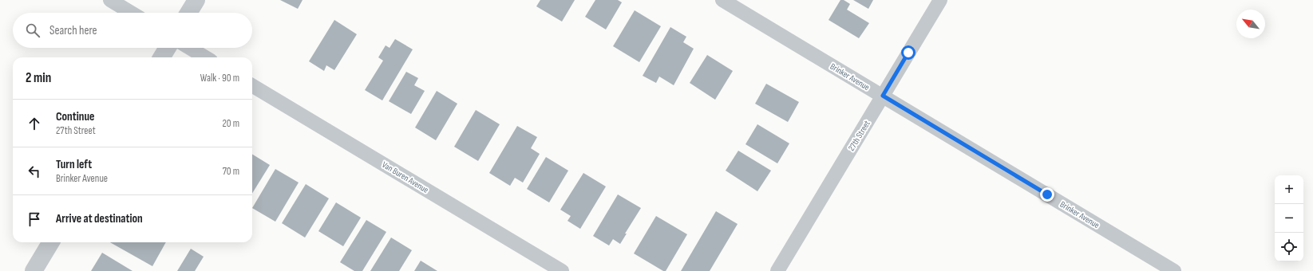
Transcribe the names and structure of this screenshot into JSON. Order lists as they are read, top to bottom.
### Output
{
  "streets": {
    "street": ["Brinker Avenue", "27th Street", "Van Buren Avenue"]
  },
  "crossings": [
    ["Brinker Avenue", "27th Street"]
  ],
  "north": "top left",
  "page": {
    "search": "Search here",
    "heading": ["2 min", "Walk · 90 m"],
    "list": [
      ["Continue", "27th Street", "20 m"],
      ["Turn left", "Brinker Avenue", "70 m"],
      "Arrive at destination"
    ],
    "map_buttons": ["+", "−"]
  }
}
